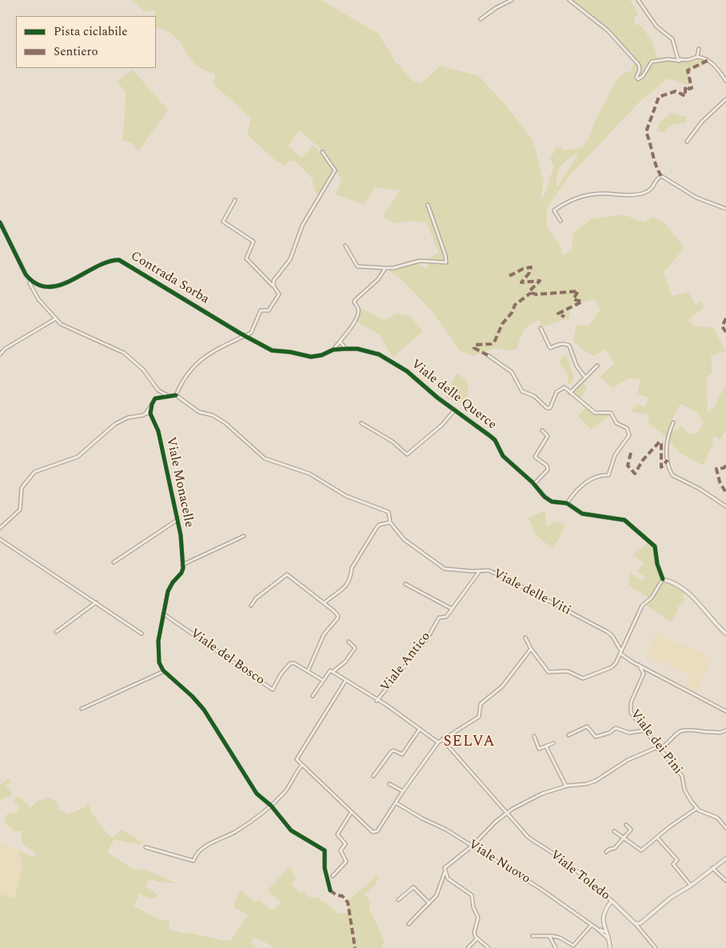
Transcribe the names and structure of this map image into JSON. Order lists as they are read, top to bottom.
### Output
{
  "streets": {
    "street": [
      "Contrada Sorba",
      "Viale delle Querce",
      "Viale Monacelle",
      "Viale delle Viti",
      "Viale del Bosco",
      "Viale Antico",
      "Viale dei Pini",
      "Viale Nuovo",
      "Viale Toledo"
    ]
  },
  "crossings": [
    ["Contrada Sorba", "Viale delle Querce"],
    ["Viale delle Viti", "Viale Antico"]
  ],
  "districts": ["SELVA"],
  "legend": ["Pista ciclabile", "Sentiero"]
}
